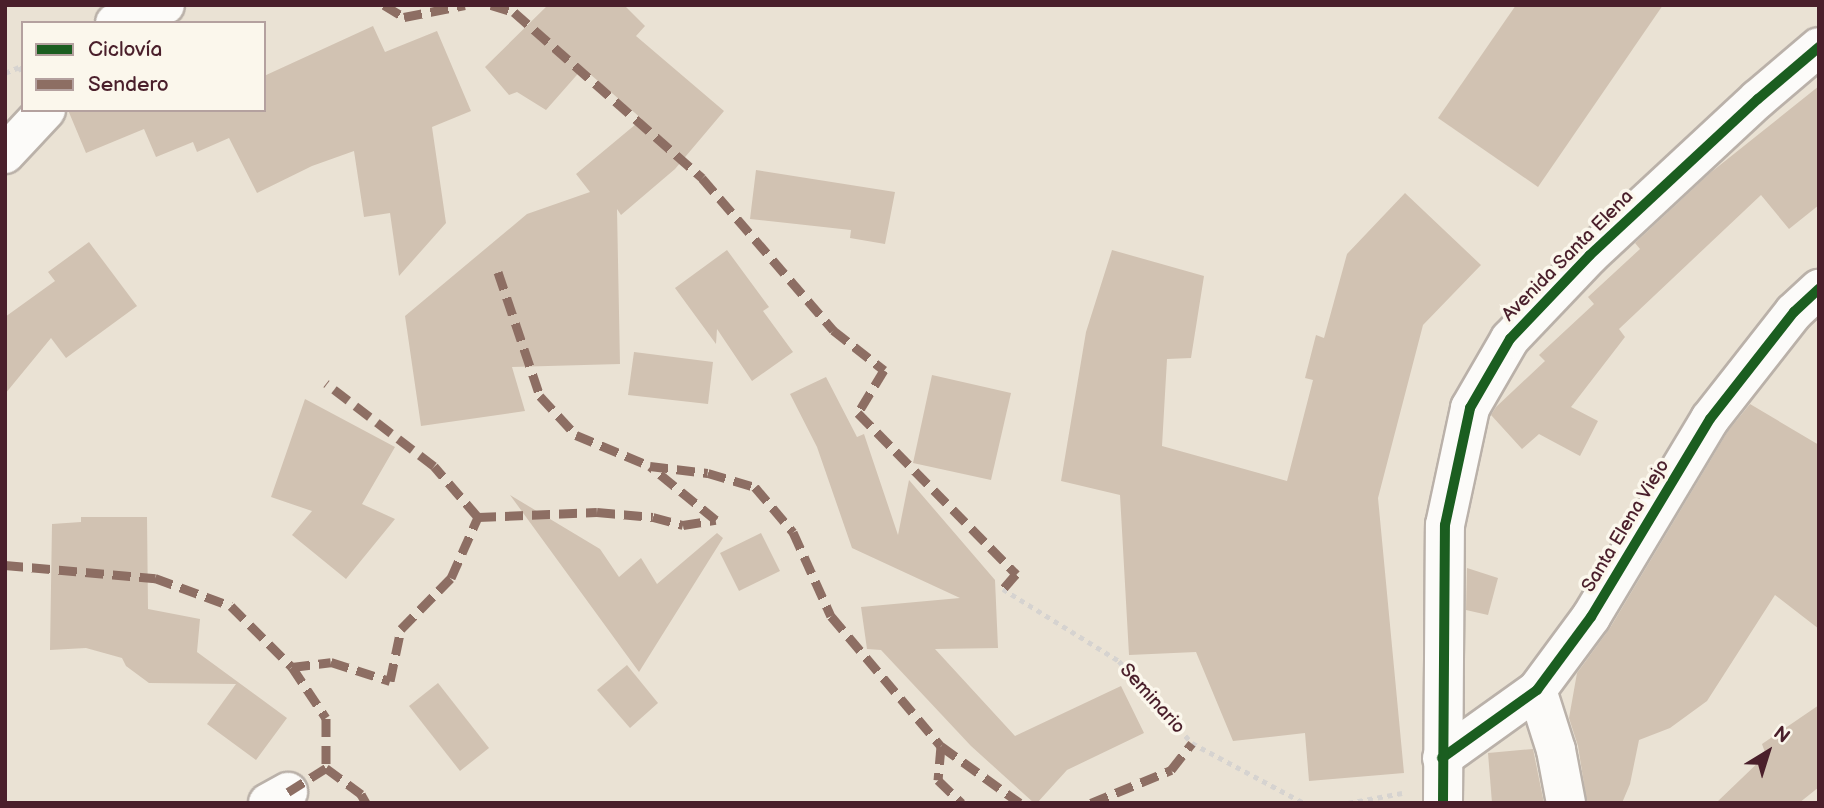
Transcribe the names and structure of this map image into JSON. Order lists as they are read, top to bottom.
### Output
{
  "streets": {
    "street": ["Avenida Santa Elena", "Santa Elena Viejo"],
    "path": ["Seminario"]
  },
  "crossings": [
    ["Avenida Santa Elena", "Santa Elena Viejo"]
  ],
  "legend": ["Ciclovía", "Sendero"],
  "north": "top right"
}
